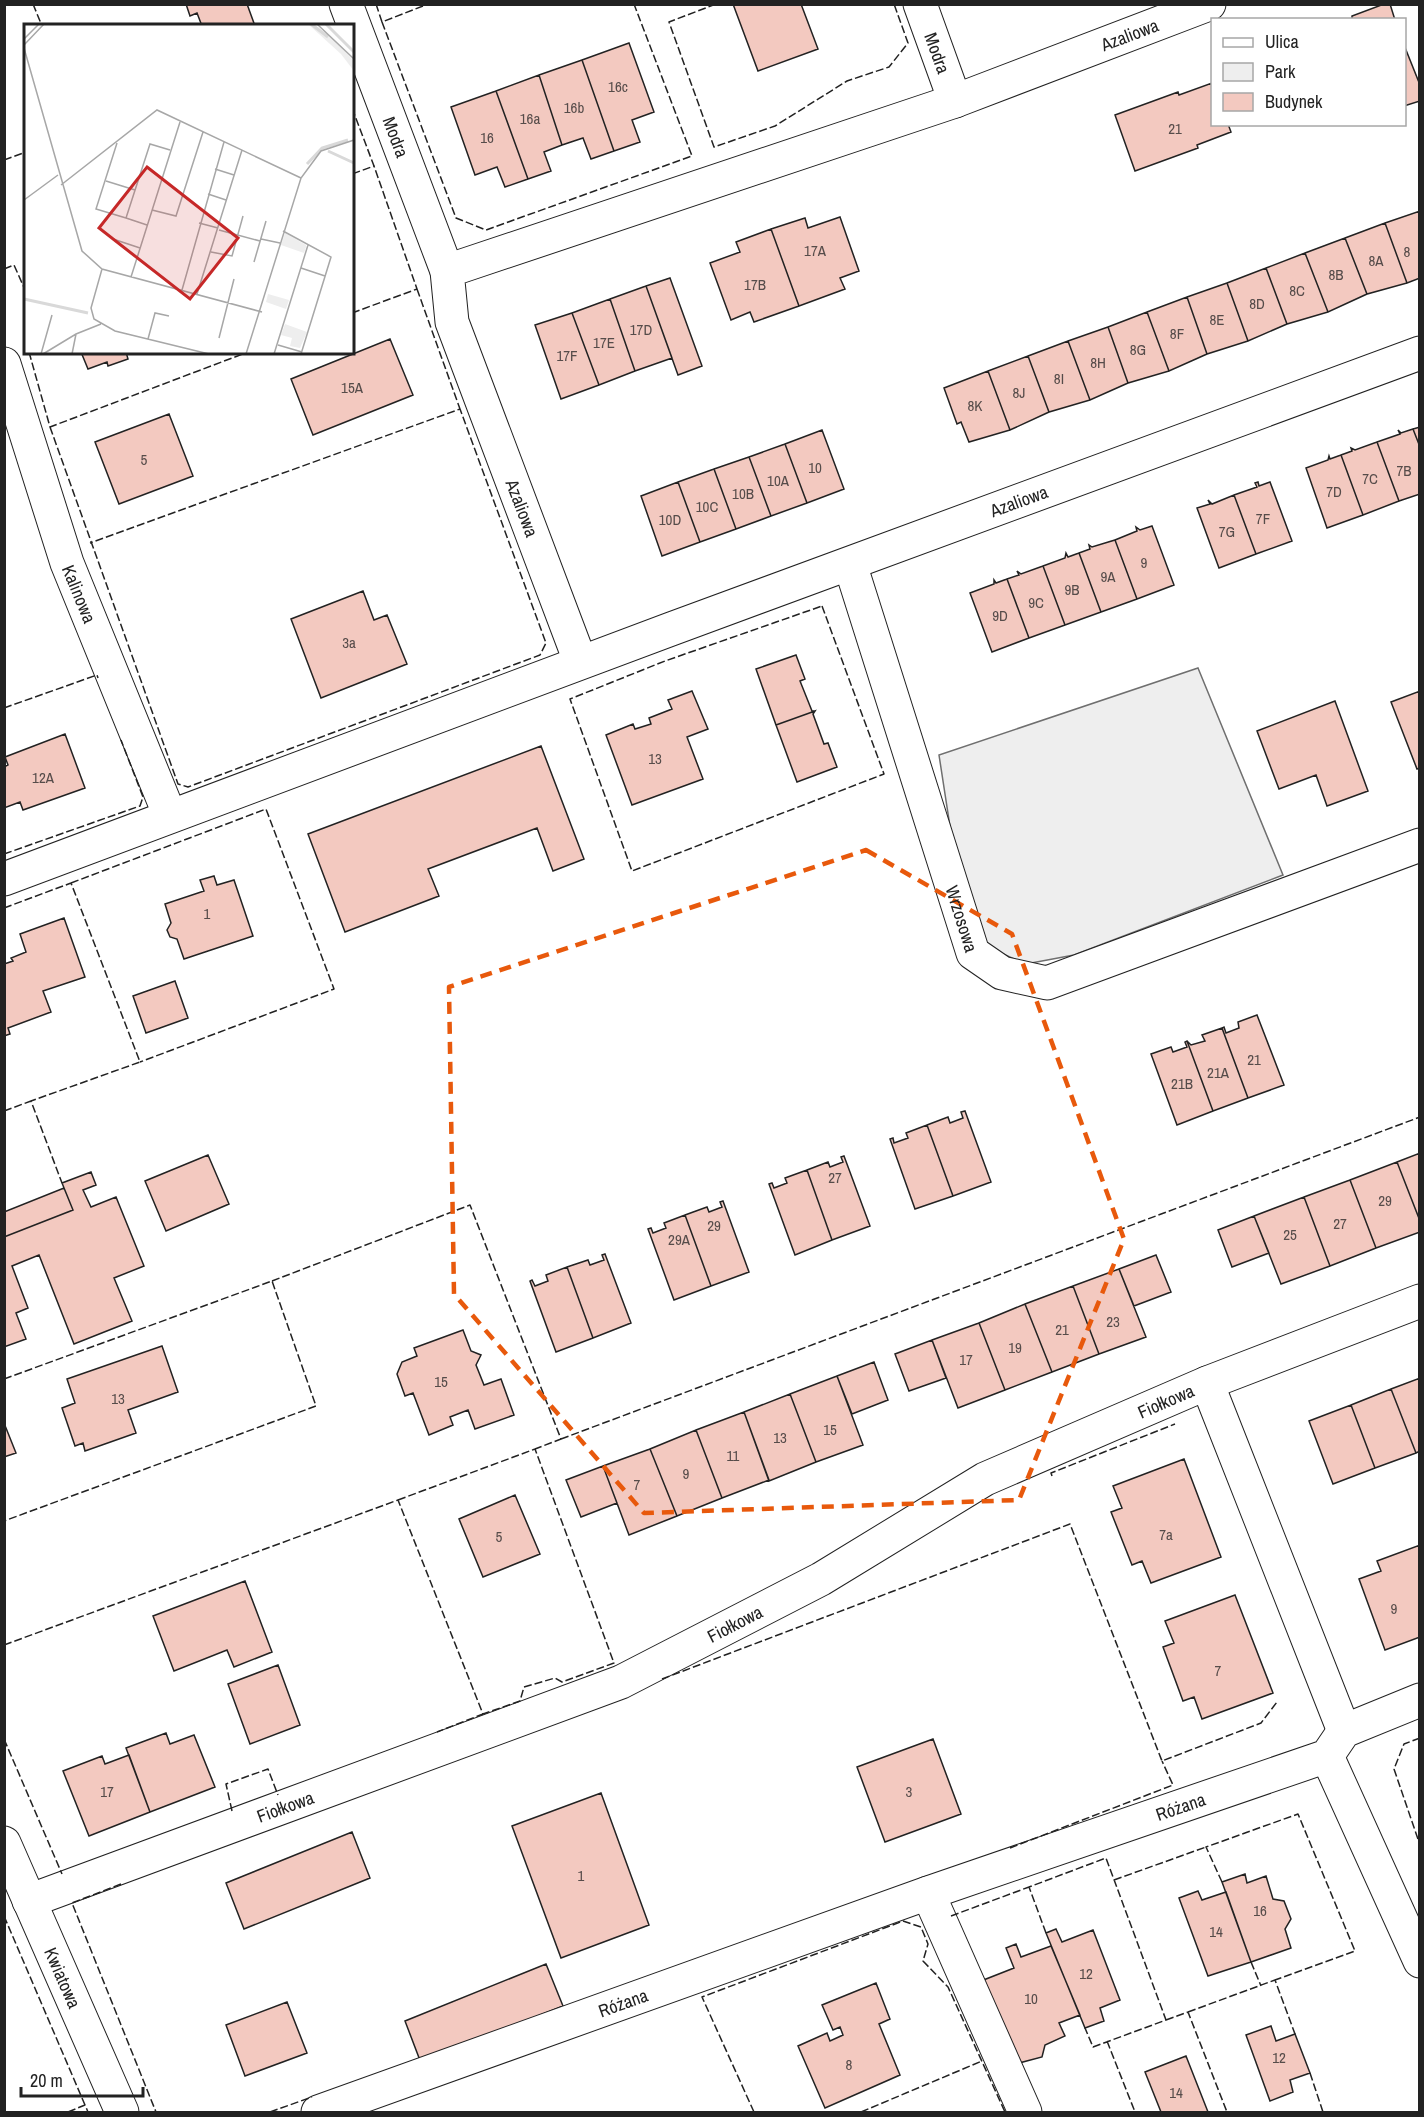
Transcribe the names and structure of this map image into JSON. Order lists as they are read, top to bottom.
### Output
{
  "streets": {
    "street": [
      "Azaliowa",
      "Modra",
      "Kalinowa",
      "Wrzosowa",
      "Fiołkowa",
      "Różana",
      "Kwiatowa"
    ]
  },
  "crossings": [
    ["Azaliowa", "Modra"],
    ["Azaliowa", "Wrzosowa"],
    ["Fiołkowa", "Kwiatowa"]
  ],
  "house_numbers": [
    "16c",
    "16b",
    "16a",
    "21",
    "16",
    "17A",
    "8",
    "8A",
    "8B",
    "17B",
    "8C",
    "8D",
    "8E",
    "17D",
    "8F",
    "17E",
    "8G",
    "17F",
    "8H",
    "8I",
    "15A",
    "8J",
    "8K",
    "5",
    "10",
    "7B",
    "7C",
    "10A",
    "7D",
    "10B",
    "10C",
    "7F",
    "10D",
    "7G",
    "9",
    "9A",
    "9B",
    "9C",
    "9D",
    "3a",
    "13",
    "12A",
    "1",
    "21",
    "21A",
    "21B",
    "27",
    "29",
    "27",
    "29",
    "25",
    "29A",
    "23",
    "21",
    "19",
    "17",
    "15",
    "13",
    "15",
    "13",
    "11",
    "9",
    "7",
    "7a",
    "5",
    "9",
    "7",
    "17",
    "3",
    "1",
    "16",
    "14",
    "12",
    "10",
    "12",
    "8",
    "14"
  ],
  "legend": ["Ulica", "Park", "Budynek"],
  "scale_bar": "20 m"
}
